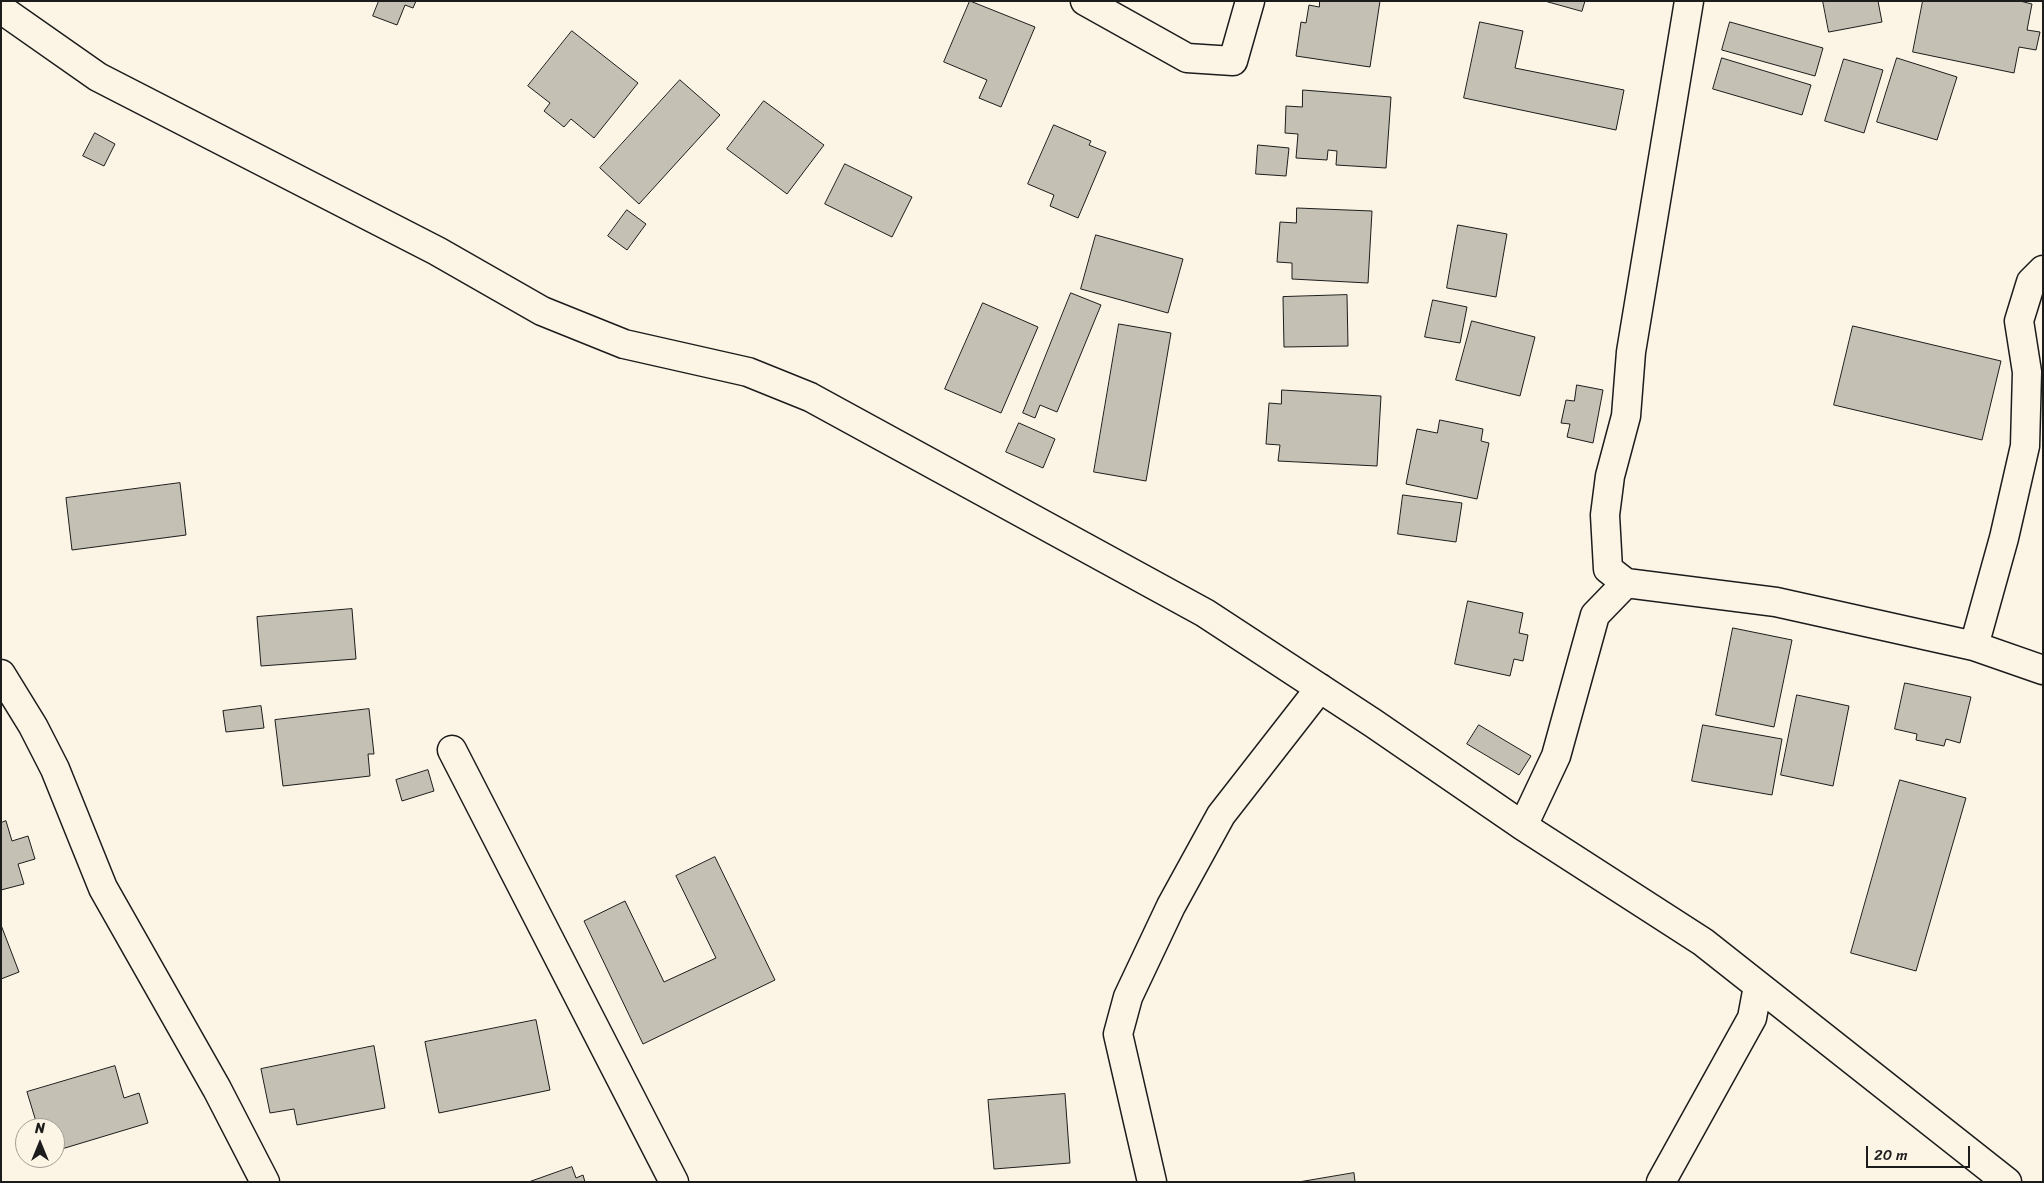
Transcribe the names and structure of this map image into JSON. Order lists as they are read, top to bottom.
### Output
{
  "scale_bar": "20 m",
  "north": "top"
}
